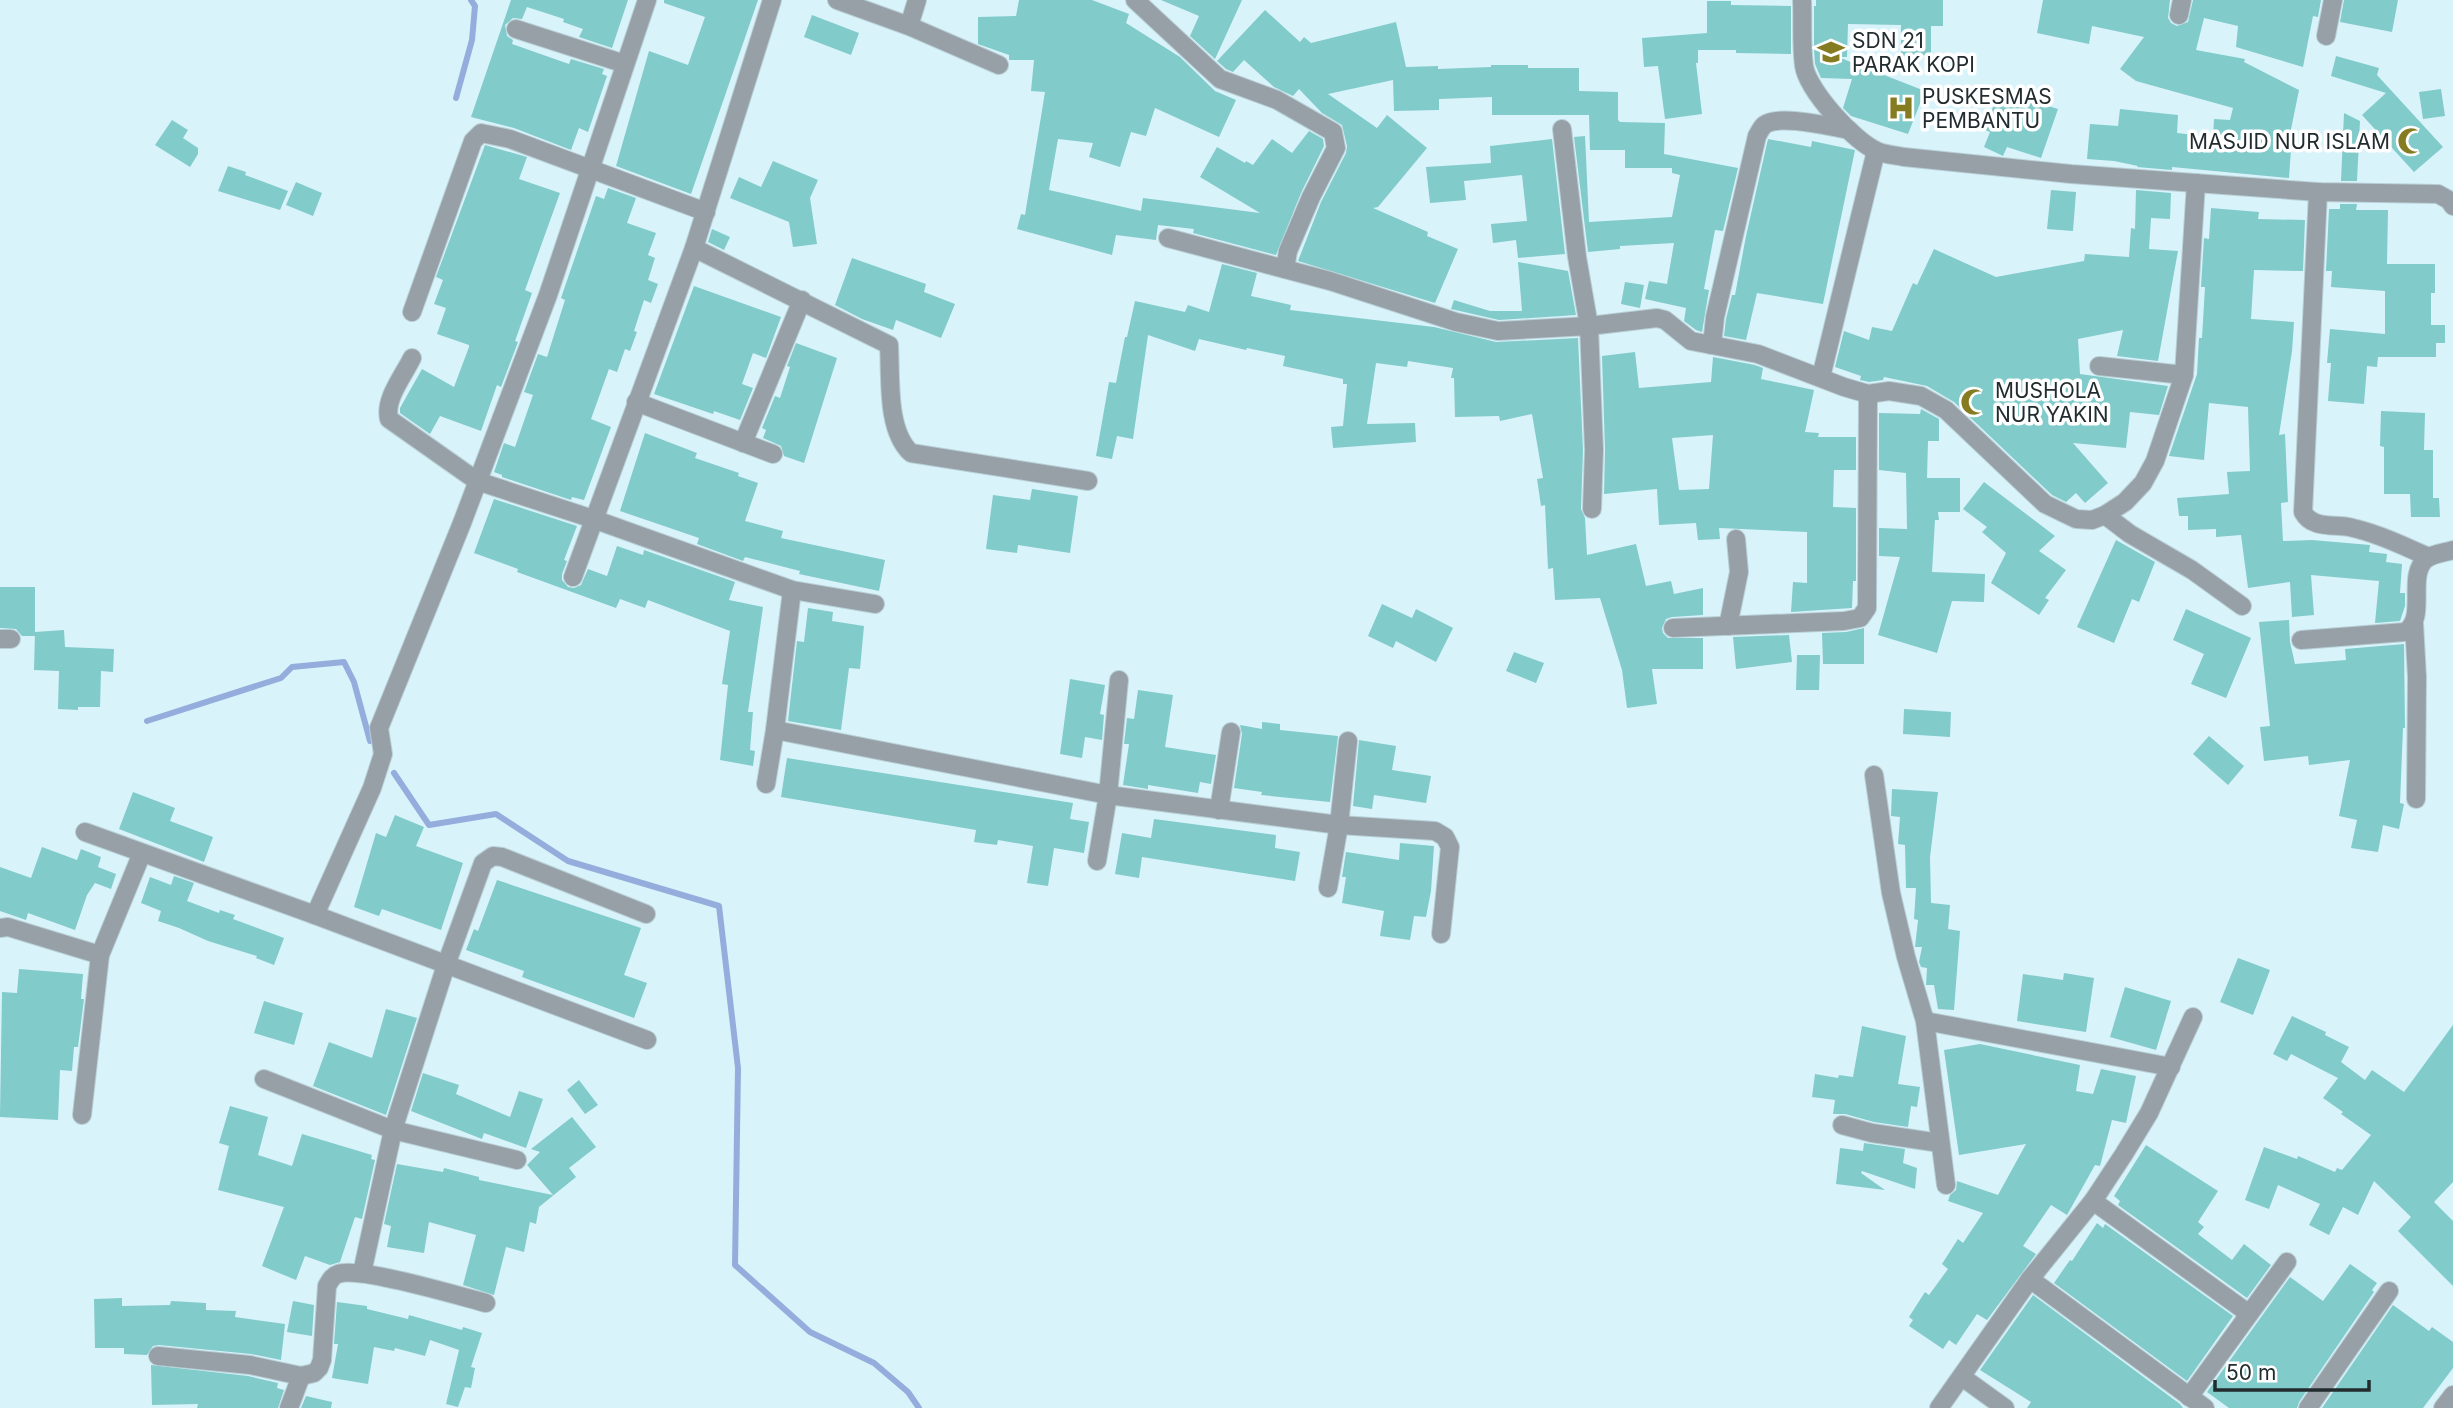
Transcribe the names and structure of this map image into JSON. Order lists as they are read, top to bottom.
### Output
{
  "places": {
    "school or university": ["SDN 21 PARAK KOPI"],
    "hospital": ["PUSKESMAS PEMBANTU"],
    "mosque": ["MASJID NUR ISLAM", "MUSHOLA NUR YAKIN"]
  },
  "scale_bar": "50 m"
}
